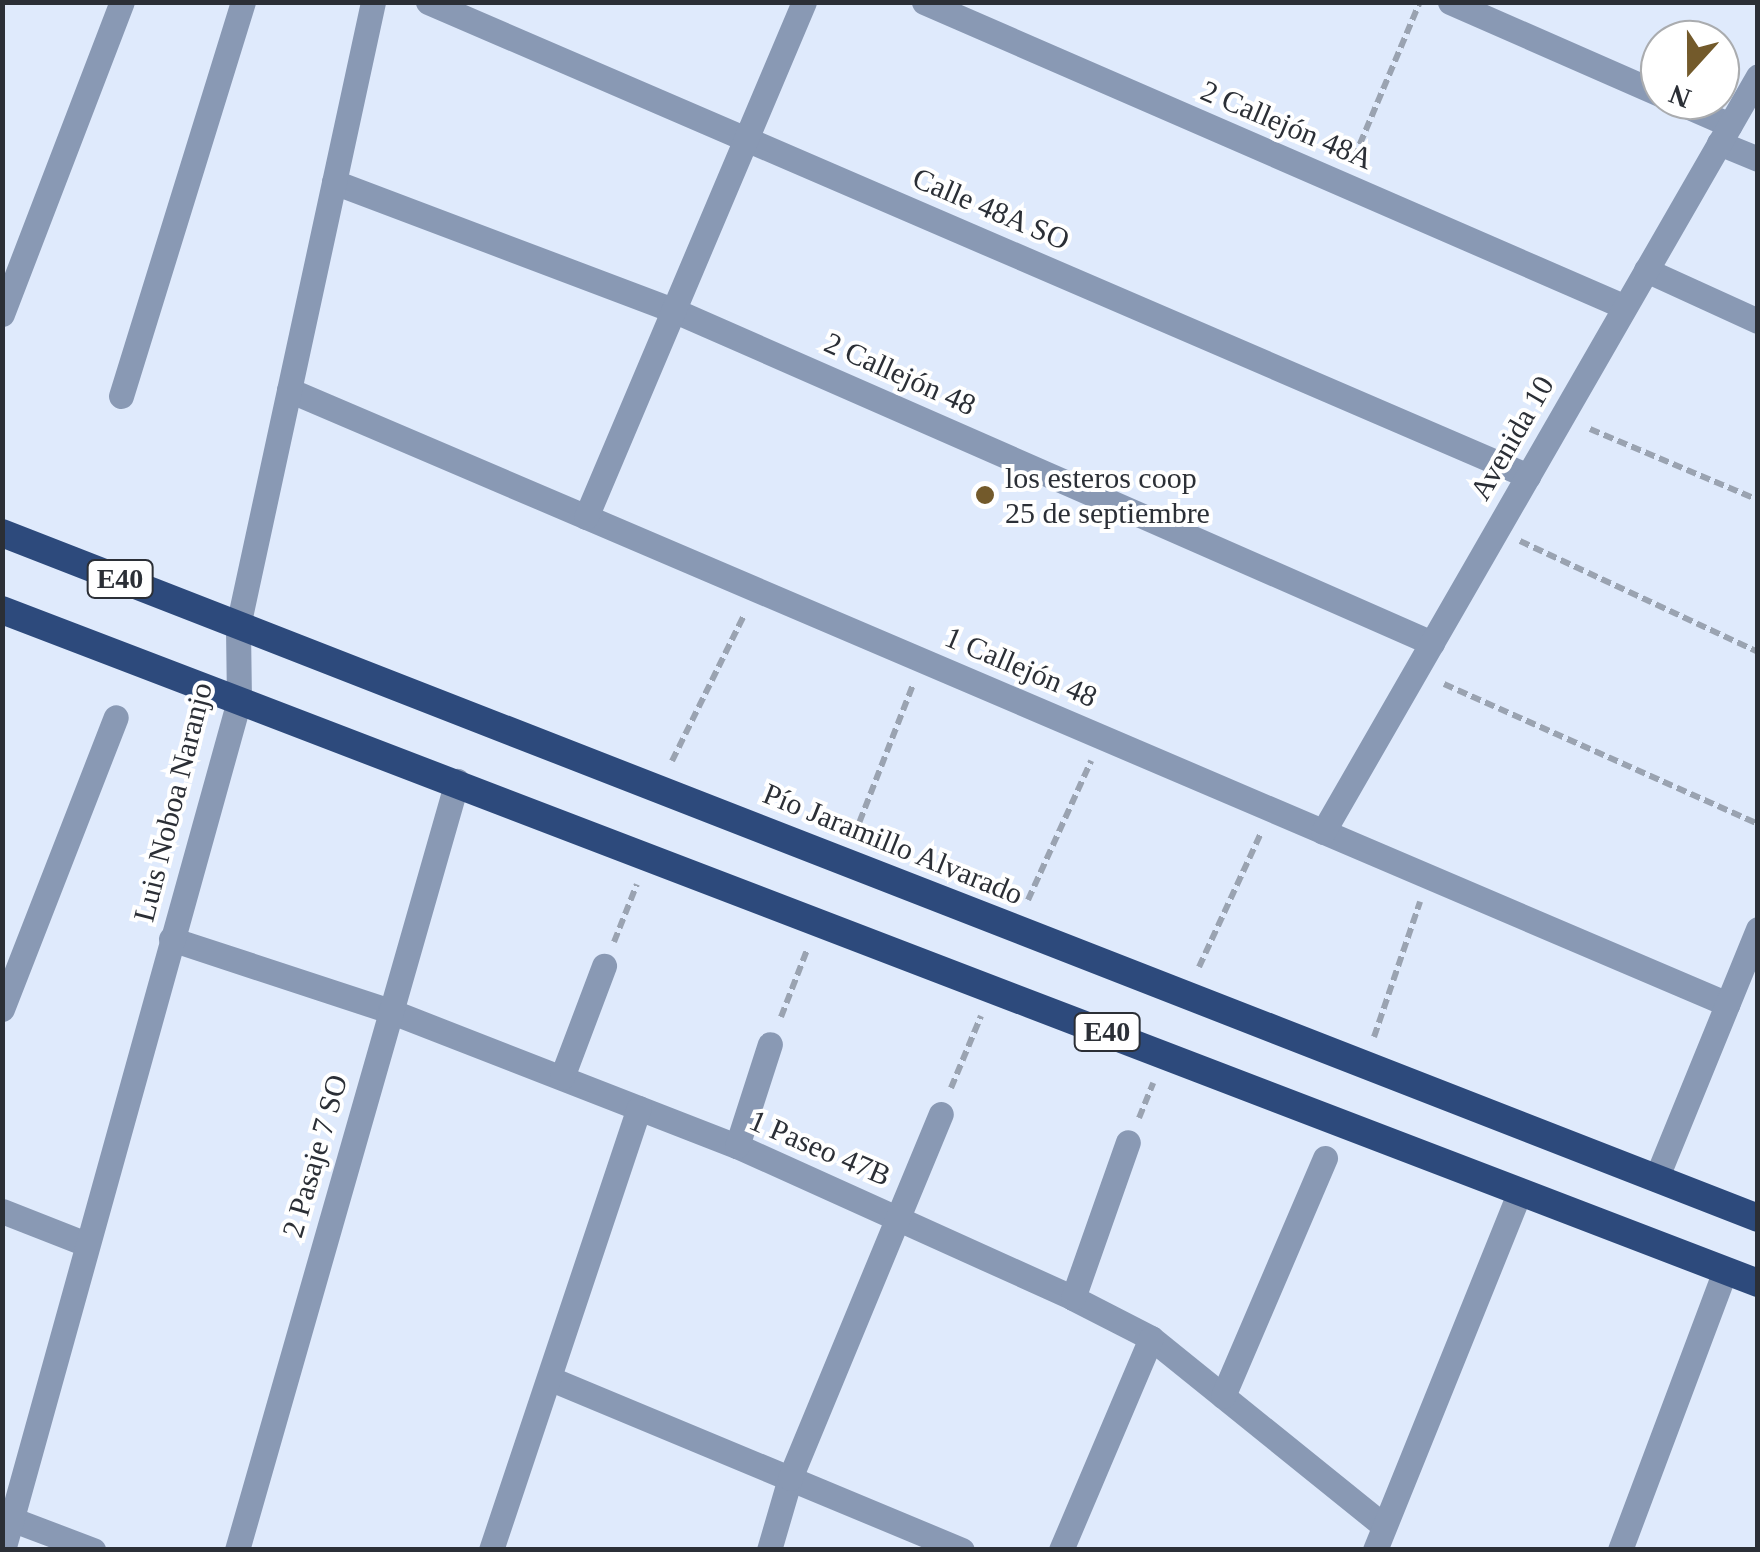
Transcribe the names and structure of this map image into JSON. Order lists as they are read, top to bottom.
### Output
{
  "streets": {
    "highway": ["E40", "Pío Jaramillo Alvarado"],
    "street": [
      "2 Callejón 48A",
      "Calle 48A SO",
      "2 Callejón 48",
      "Avenida 10",
      "1 Callejón 48",
      "Luis Noboa Naranjo",
      "1 Paseo 47B",
      "2 Pasaje 7 SO"
    ]
  },
  "crossings": [
    ["2 Callejón 48A", "Avenida 10"],
    ["Calle 48A SO", "Avenida 10"],
    ["2 Callejón 48", "Avenida 10"],
    ["2 Callejón 48", "Luis Noboa Naranjo"],
    ["Avenida 10", "1 Callejón 48"],
    ["E40", "Luis Noboa Naranjo"],
    ["E40", "2 Pasaje 7 SO"],
    ["1 Callejón 48", "Luis Noboa Naranjo"],
    ["Luis Noboa Naranjo", "Pío Jaramillo Alvarado"],
    ["Luis Noboa Naranjo", "1 Paseo 47B"],
    ["1 Paseo 47B", "2 Pasaje 7 SO"]
  ],
  "places": ["los esteros coop 25 de septiembre"],
  "north": "bottom"
}
